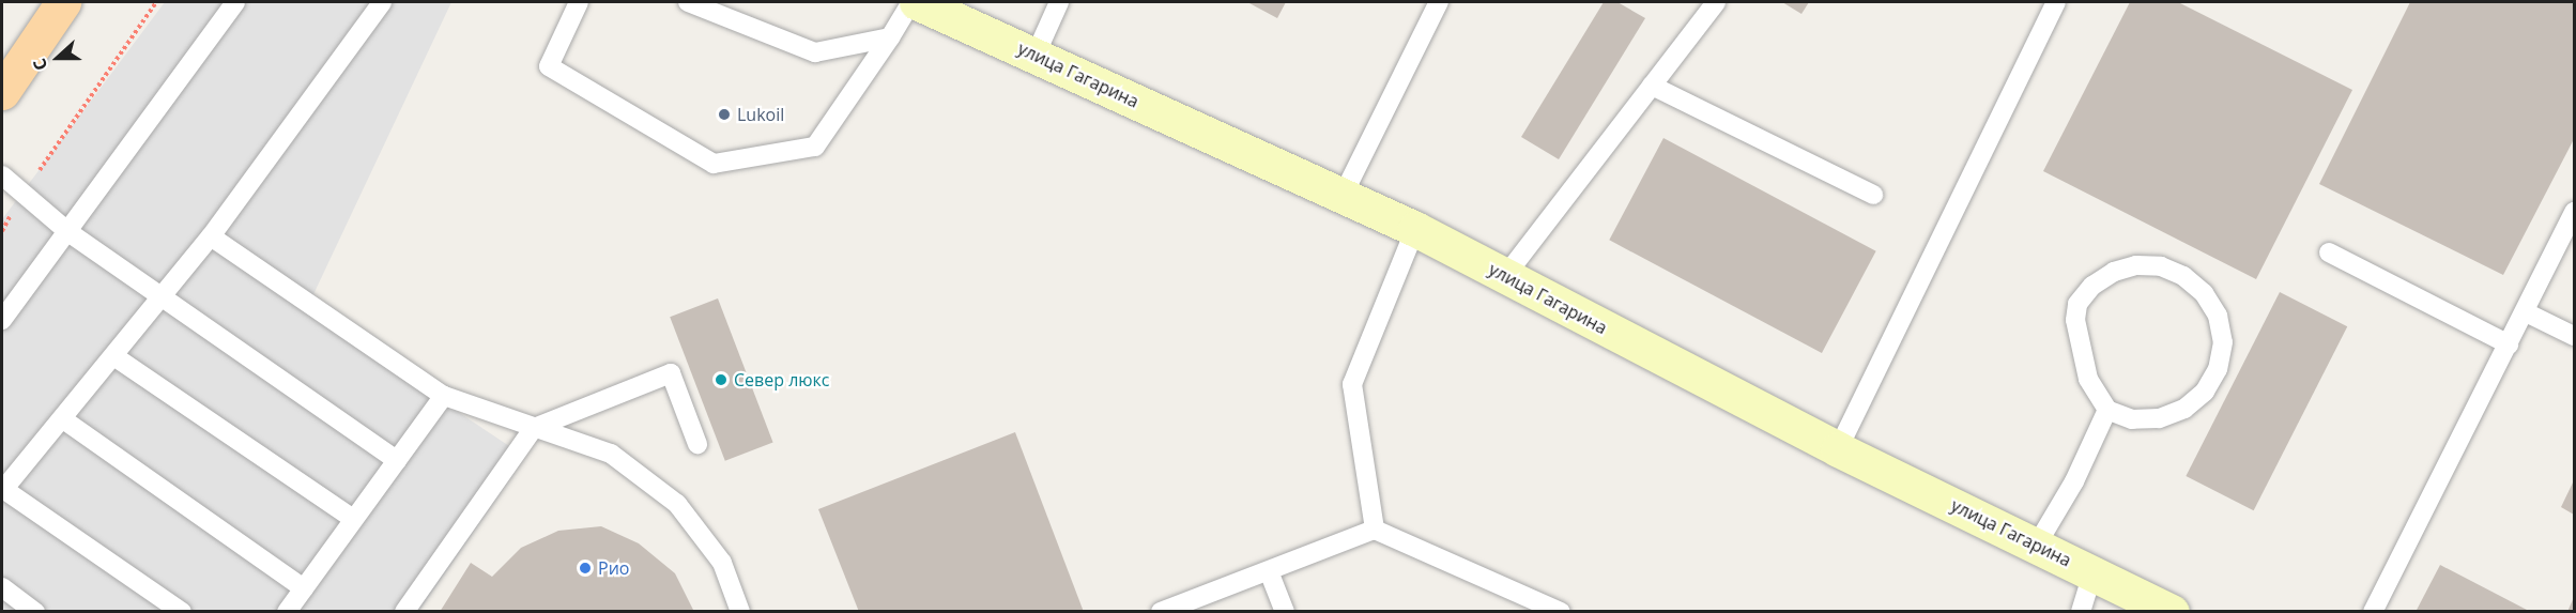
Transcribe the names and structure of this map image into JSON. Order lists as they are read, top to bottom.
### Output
{
  "streets": {
    "street": ["улица Гагарина"]
  },
  "places": ["Lukoil", "Север люкс", "Рио"],
  "north": "left"
}
